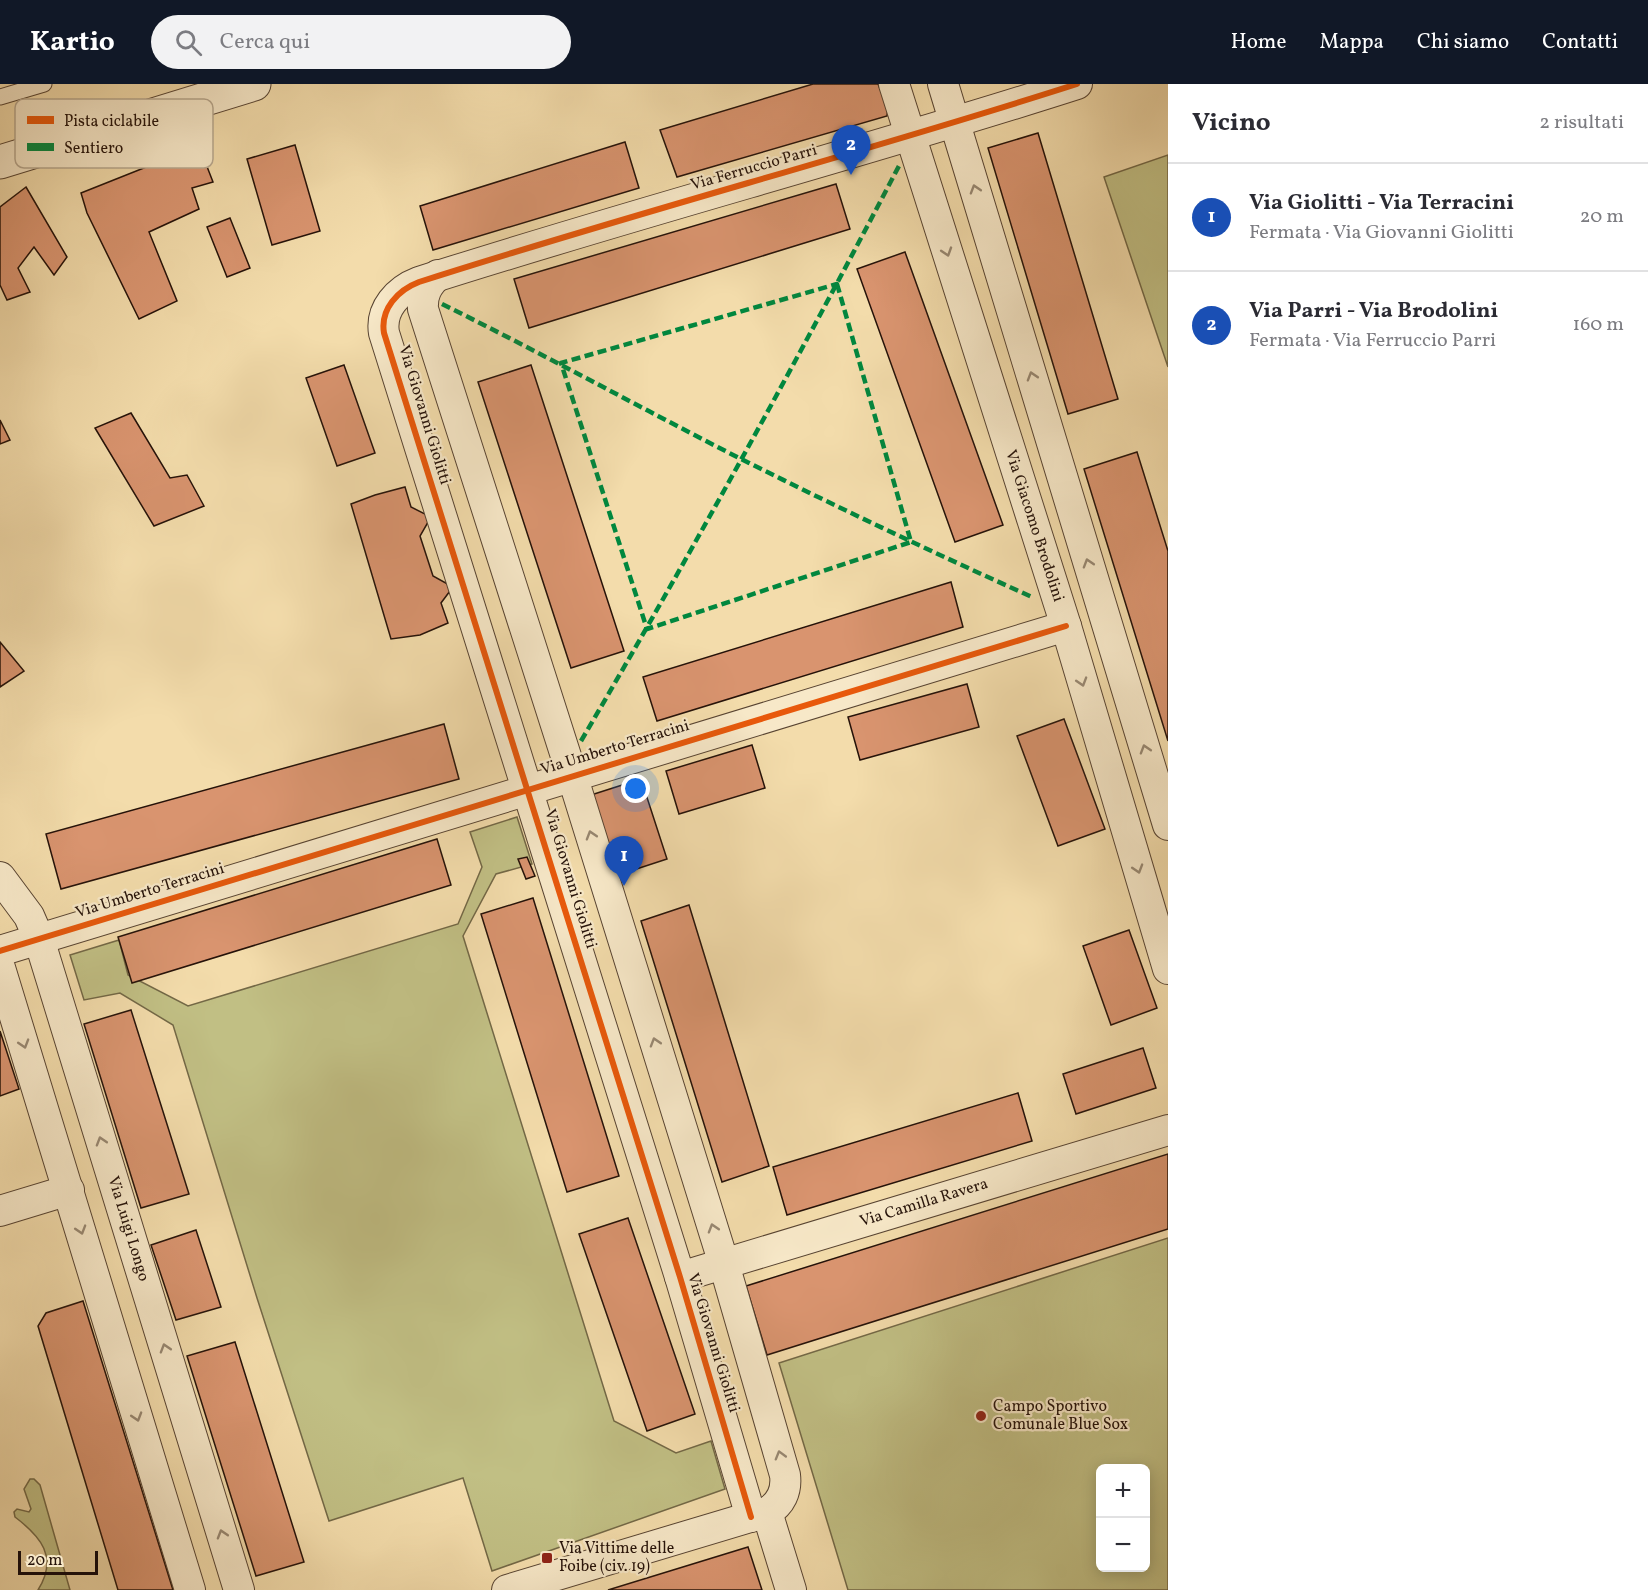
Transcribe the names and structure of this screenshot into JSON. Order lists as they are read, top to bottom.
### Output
{
  "streets": {
    "street": [
      "Via Ferruccio Parri",
      "Via Giovanni Giolitti",
      "Via Giacomo Brodolini",
      "Via Umberto Terracini",
      "Via Camilla Ravera",
      "Via Luigi Longo"
    ]
  },
  "crossings": [
    ["Via Ferruccio Parri", "Via Giovanni Giolitti"],
    ["Via Ferruccio Parri", "Via Giacomo Brodolini"],
    ["Via Giovanni Giolitti", "Via Umberto Terracini"],
    ["Via Giovanni Giolitti", "Via Camilla Ravera"],
    ["Via Giacomo Brodolini", "Via Umberto Terracini"],
    ["Via Umberto Terracini", "Via Luigi Longo"]
  ],
  "places": {
    "other": ["Campo Sportivo Comunale Blue Sox"],
    "transit": ["Via Vittime delle Foibe (civ. 19)"]
  },
  "legend": ["Pista ciclabile", "Sentiero"],
  "scale_bar": "20 m",
  "page": {
    "header": "Kartio",
    "search": "Cerca qui",
    "nav": [
      "Home",
      "Mappa",
      "Chi siamo",
      "Contatti"
    ],
    "heading": ["Vicino", "2 risultati"],
    "pins": ["2", "1"],
    "list": [
      {
        "mark": "1",
        "name": "Via Giolitti - Via Terracini",
        "note": "Fermata · Via Giovanni Giolitti",
        "value": "20 m"
      },
      {
        "mark": "2",
        "name": "Via Parri - Via Brodolini",
        "note": "Fermata · Via Ferruccio Parri",
        "value": "160 m"
      }
    ],
    "map_buttons": ["+", "−"],
    "scale": "20 m"
  }
}
